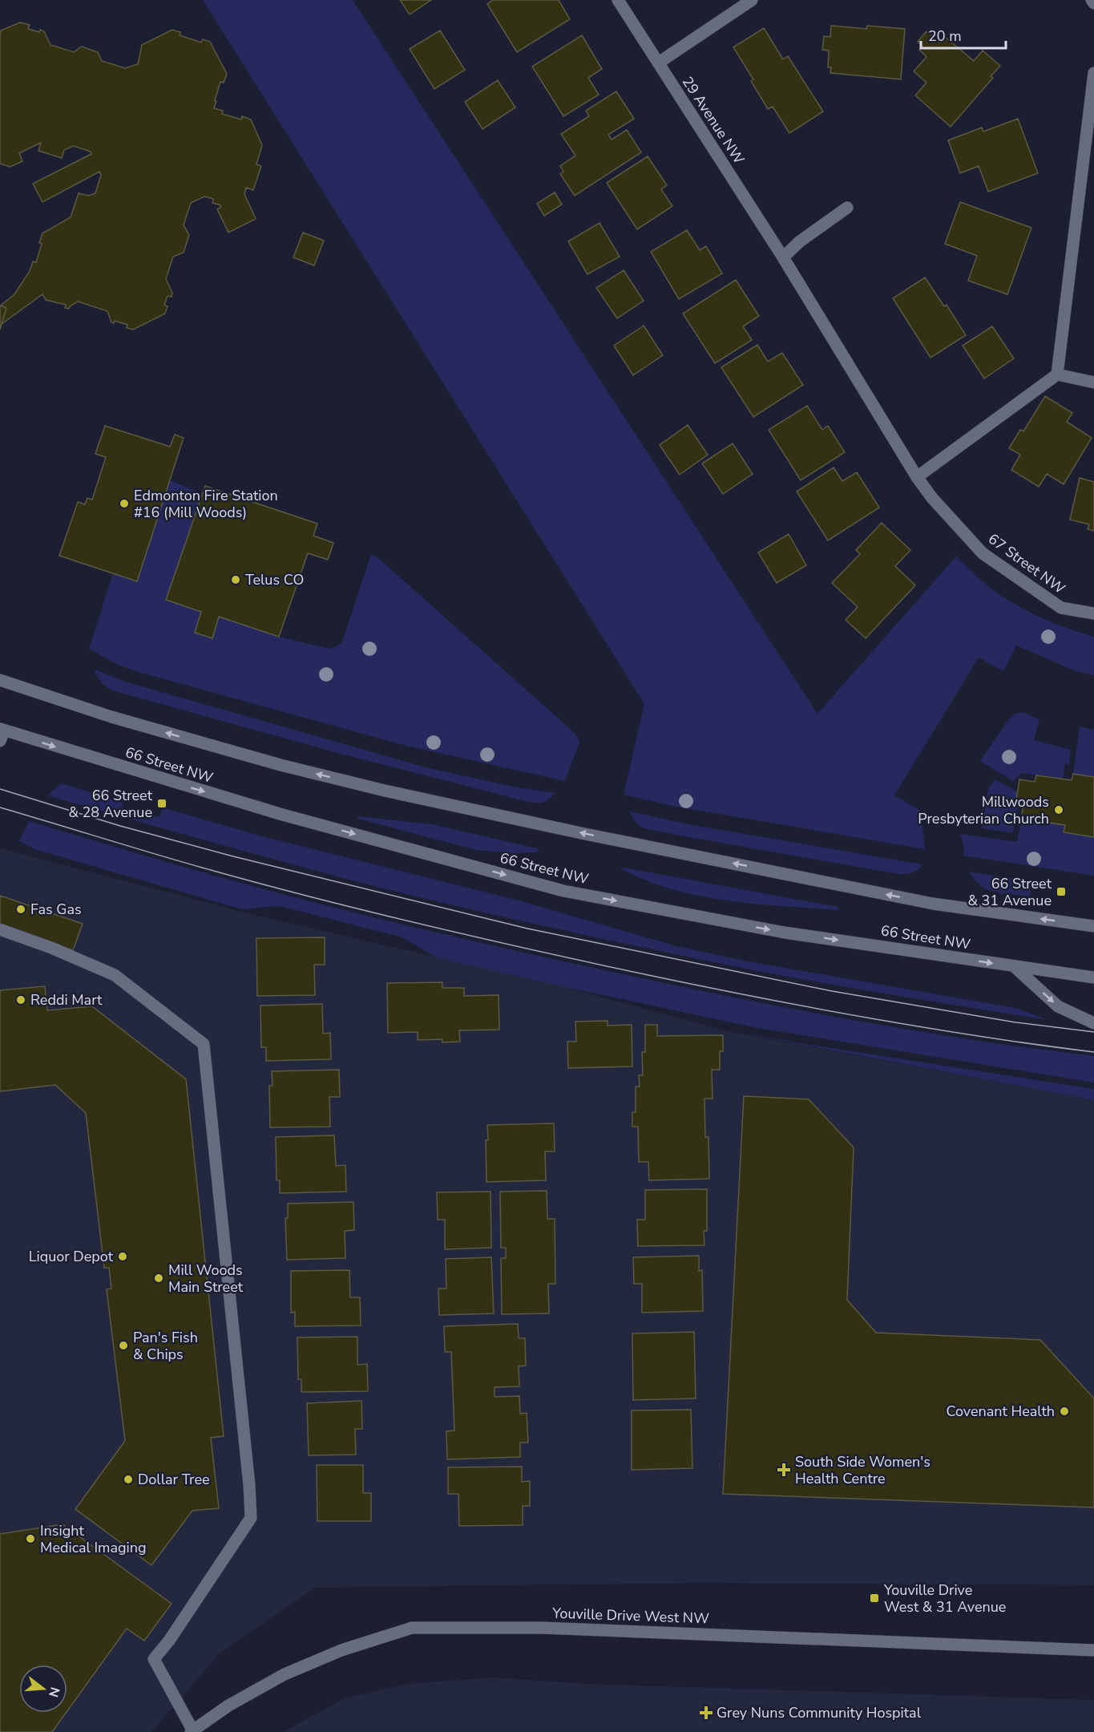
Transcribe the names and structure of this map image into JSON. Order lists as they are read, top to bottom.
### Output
{
  "streets": {
    "main road": [
      "29 Avenue NW",
      "67 Street NW",
      "66 Street NW",
      "Youville Drive West NW"
    ]
  },
  "crossings": [
    ["29 Avenue NW", "67 Street NW"]
  ],
  "places": {
    "other": [
      "Edmonton Fire Station #16 (Mill Woods)",
      "Telus CO",
      "Millwoods Presbyterian Church",
      "Fas Gas",
      "Reddi Mart",
      "Liquor Depot",
      "Mill Woods Main Street",
      "Pan's Fish & Chips",
      "Covenant Health",
      "Dollar Tree",
      "Insight Medical Imaging"
    ],
    "transit": ["66 Street & 28 Avenue", "66 Street & 31 Avenue", "Youville Drive West & 31 Avenue"],
    "health": ["South Side Women's Health Centre", "Grey Nuns Community Hospital"]
  },
  "scale_bar": "20 m",
  "north": "right"
}
